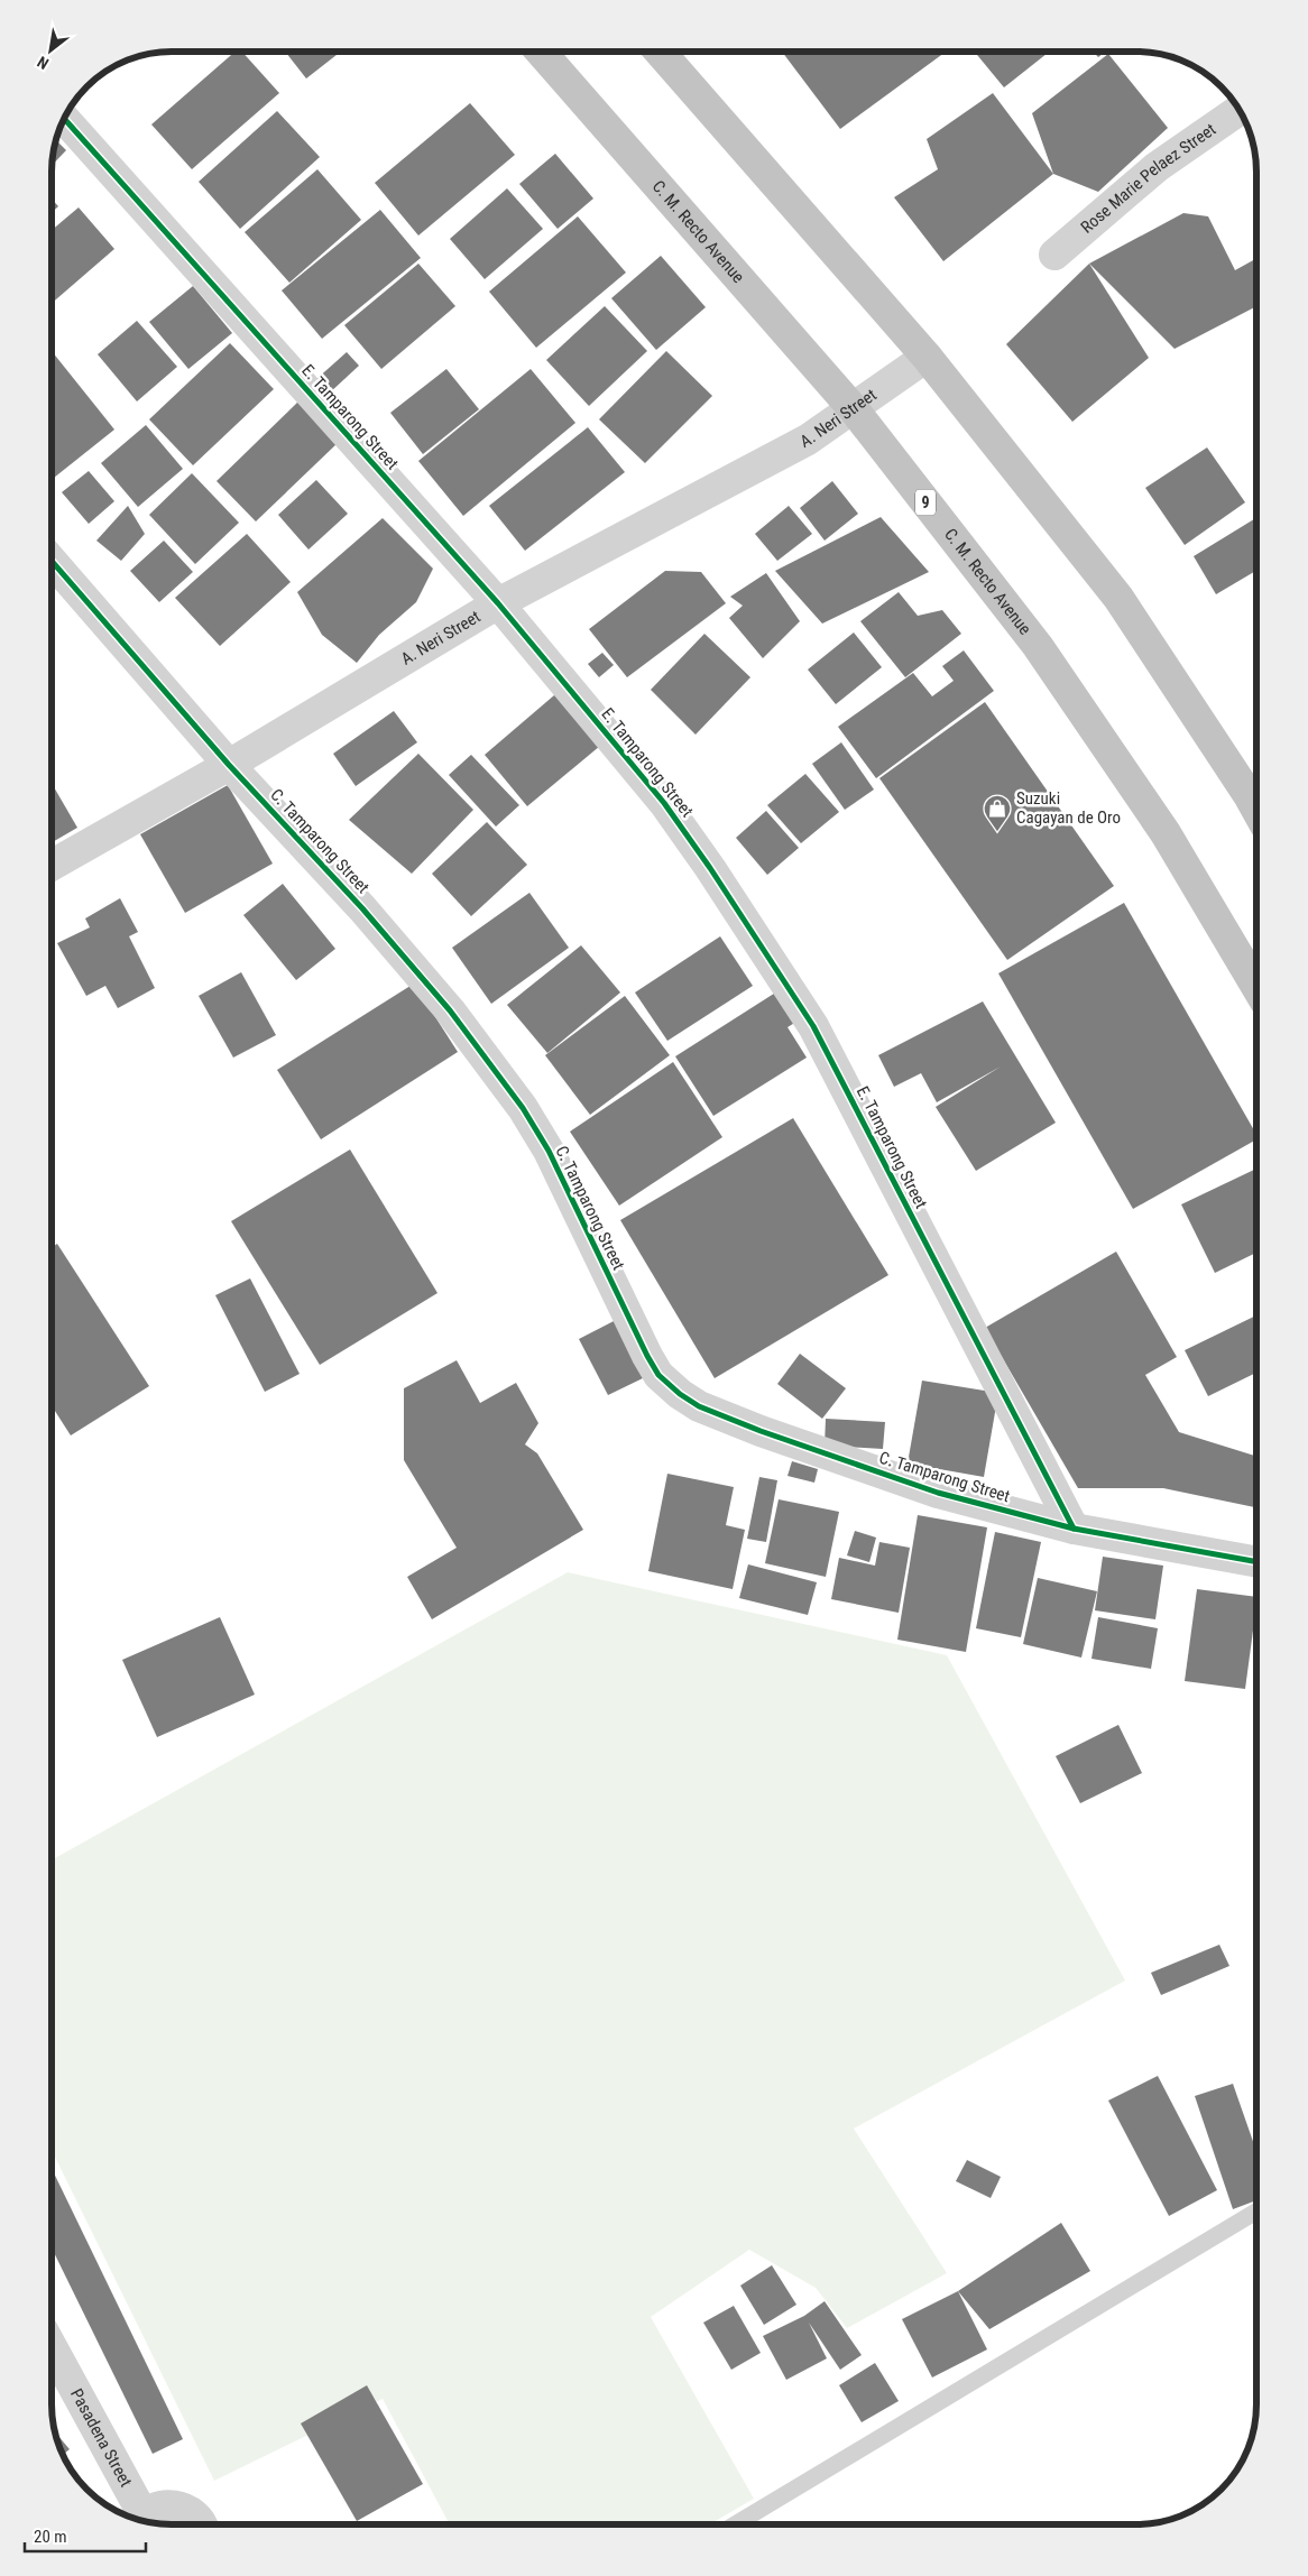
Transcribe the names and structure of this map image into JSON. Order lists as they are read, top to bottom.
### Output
{
  "streets": {
    "highway": ["C. M. Recto Avenue", "9"],
    "street": [
      "Rose Marie Pelaez Street",
      "E. Tamparong Street",
      "A. Neri Street",
      "C. Tamparong Street",
      "Pasadena Street"
    ]
  },
  "crossings": [
    ["C. M. Recto Avenue", "A. Neri Street"],
    ["E. Tamparong Street", "A. Neri Street"],
    ["E. Tamparong Street", "C. Tamparong Street"],
    ["A. Neri Street", "C. Tamparong Street"]
  ],
  "places": {
    "shop": ["Suzuki Cagayan de Oro"]
  },
  "scale_bar": "20 m",
  "north": "bottom left"
}
